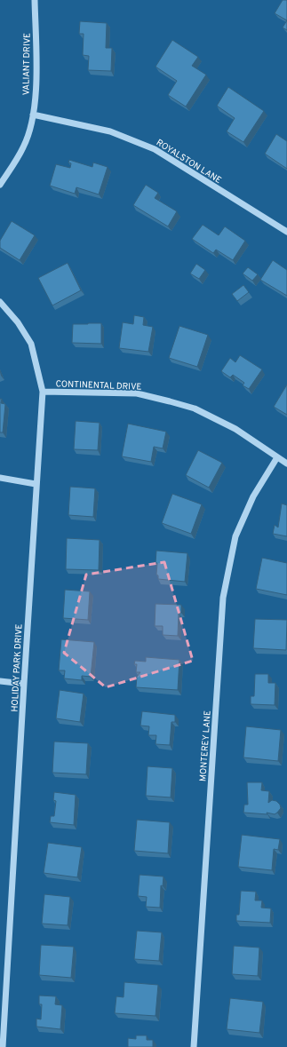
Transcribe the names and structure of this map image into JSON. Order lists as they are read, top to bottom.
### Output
{
  "streets": {
    "street": [
      "VALIANT DRIVE",
      "ROYALSTON LANE",
      "CONTINENTAL DRIVE",
      "HOLIDAY PARK DRIVE",
      "MONTEREY LANE"
    ]
  },
  "crossings": [
    ["VALIANT DRIVE", "ROYALSTON LANE"],
    ["CONTINENTAL DRIVE", "HOLIDAY PARK DRIVE"],
    ["CONTINENTAL DRIVE", "MONTEREY LANE"]
  ]
}
